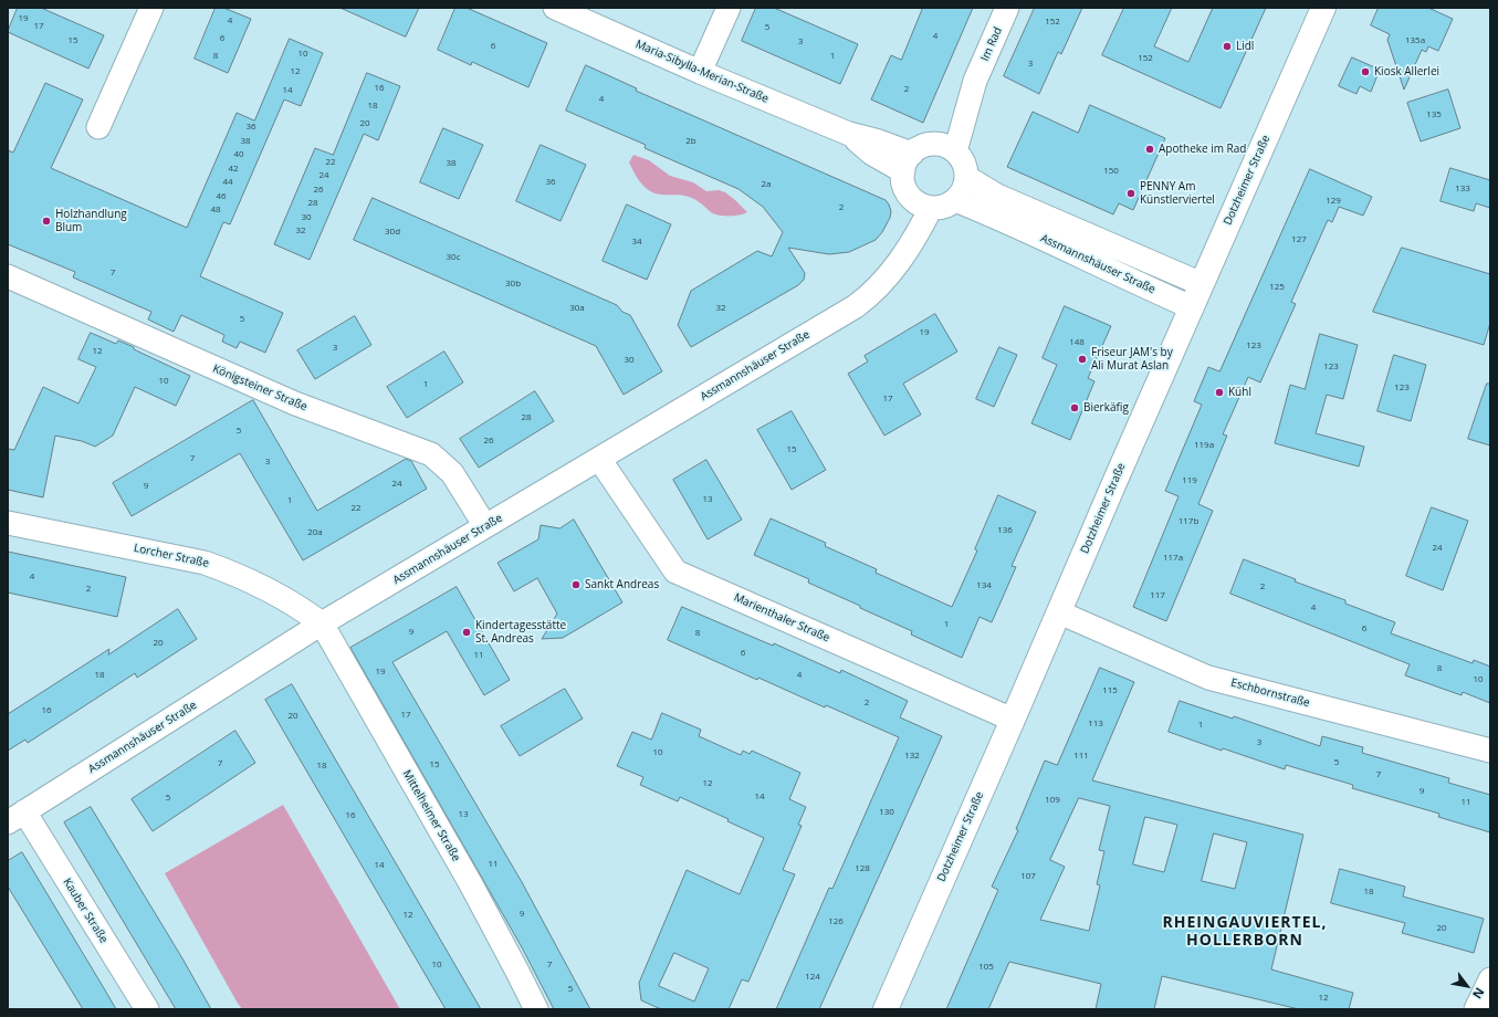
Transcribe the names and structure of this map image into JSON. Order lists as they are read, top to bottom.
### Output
{
  "streets": {
    "main road": ["Dotzheimer Straße"],
    "street": [
      "Im Rad",
      "Maria-Sibylla-Merian-Straße",
      "Assmannshäuser Straße",
      "Königsteiner Straße",
      "Lorcher Straße",
      "Marienthaler Straße",
      "Eschbornstraße",
      "Mittelheimer Straße",
      "Kauber Straße"
    ]
  },
  "crossings": [
    ["Im Rad", "Maria-Sibylla-Merian-Straße"],
    ["Im Rad", "Assmannshäuser Straße"],
    ["Maria-Sibylla-Merian-Straße", "Assmannshäuser Straße"],
    ["Dotzheimer Straße", "Assmannshäuser Straße"],
    ["Dotzheimer Straße", "Marienthaler Straße"],
    ["Dotzheimer Straße", "Eschbornstraße"],
    ["Assmannshäuser Straße", "Königsteiner Straße"],
    ["Assmannshäuser Straße", "Lorcher Straße"],
    ["Assmannshäuser Straße", "Marienthaler Straße"],
    ["Assmannshäuser Straße", "Mittelheimer Straße"],
    ["Assmannshäuser Straße", "Kauber Straße"],
    ["Lorcher Straße", "Mittelheimer Straße"]
  ],
  "districts": ["RHEINGAUVIERTEL, HOLLERBORN"],
  "places": [
    "Lidl",
    "Kiosk Allerlei",
    "Apotheke im Rad",
    "PENNY Am Künstlerviertel",
    "Holzhandlung Blum",
    "Friseur JAM's by Ali Murat Aslan",
    "Kühl",
    "Bierkäfig",
    "Sankt Andreas",
    "Kindertagesstätte St. Andreas"
  ],
  "house_numbers": [
    "19",
    "4",
    "152",
    "17",
    "5",
    "4",
    "6",
    "15",
    "135a",
    "3",
    "6",
    "10",
    "8",
    "1",
    "152",
    "3",
    "12",
    "16",
    "2",
    "14",
    "4",
    "18",
    "135",
    "20",
    "36",
    "38",
    "2b",
    "40",
    "22",
    "38",
    "42",
    "150",
    "24",
    "44",
    "36",
    "2a",
    "133",
    "26",
    "46",
    "129",
    "28",
    "2",
    "48",
    "30",
    "32",
    "30d",
    "127",
    "34",
    "30c",
    "7",
    "30b",
    "125",
    "30a",
    "32",
    "5",
    "19",
    "148",
    "123",
    "3",
    "12",
    "30",
    "123",
    "10",
    "1",
    "123",
    "17",
    "28",
    "5",
    "26",
    "119a",
    "15",
    "7",
    "3",
    "119",
    "24",
    "9",
    "13",
    "1",
    "22",
    "117b",
    "136",
    "20a",
    "24",
    "117a",
    "4",
    "134",
    "2",
    "2",
    "117",
    "4",
    "1",
    "6",
    "9",
    "8",
    "20",
    "6",
    "11",
    "8",
    "19",
    "18",
    "4",
    "10",
    "115",
    "2",
    "16",
    "17",
    "20",
    "113",
    "1",
    "3",
    "10",
    "132",
    "111",
    "5",
    "7",
    "15",
    "18",
    "7",
    "12",
    "9",
    "14",
    "5",
    "109",
    "11",
    "130",
    "13",
    "16",
    "11",
    "14",
    "128",
    "107",
    "18",
    "9",
    "12",
    "126",
    "20",
    "10",
    "7",
    "105",
    "124",
    "5",
    "12"
  ],
  "north": "bottom right"
}
